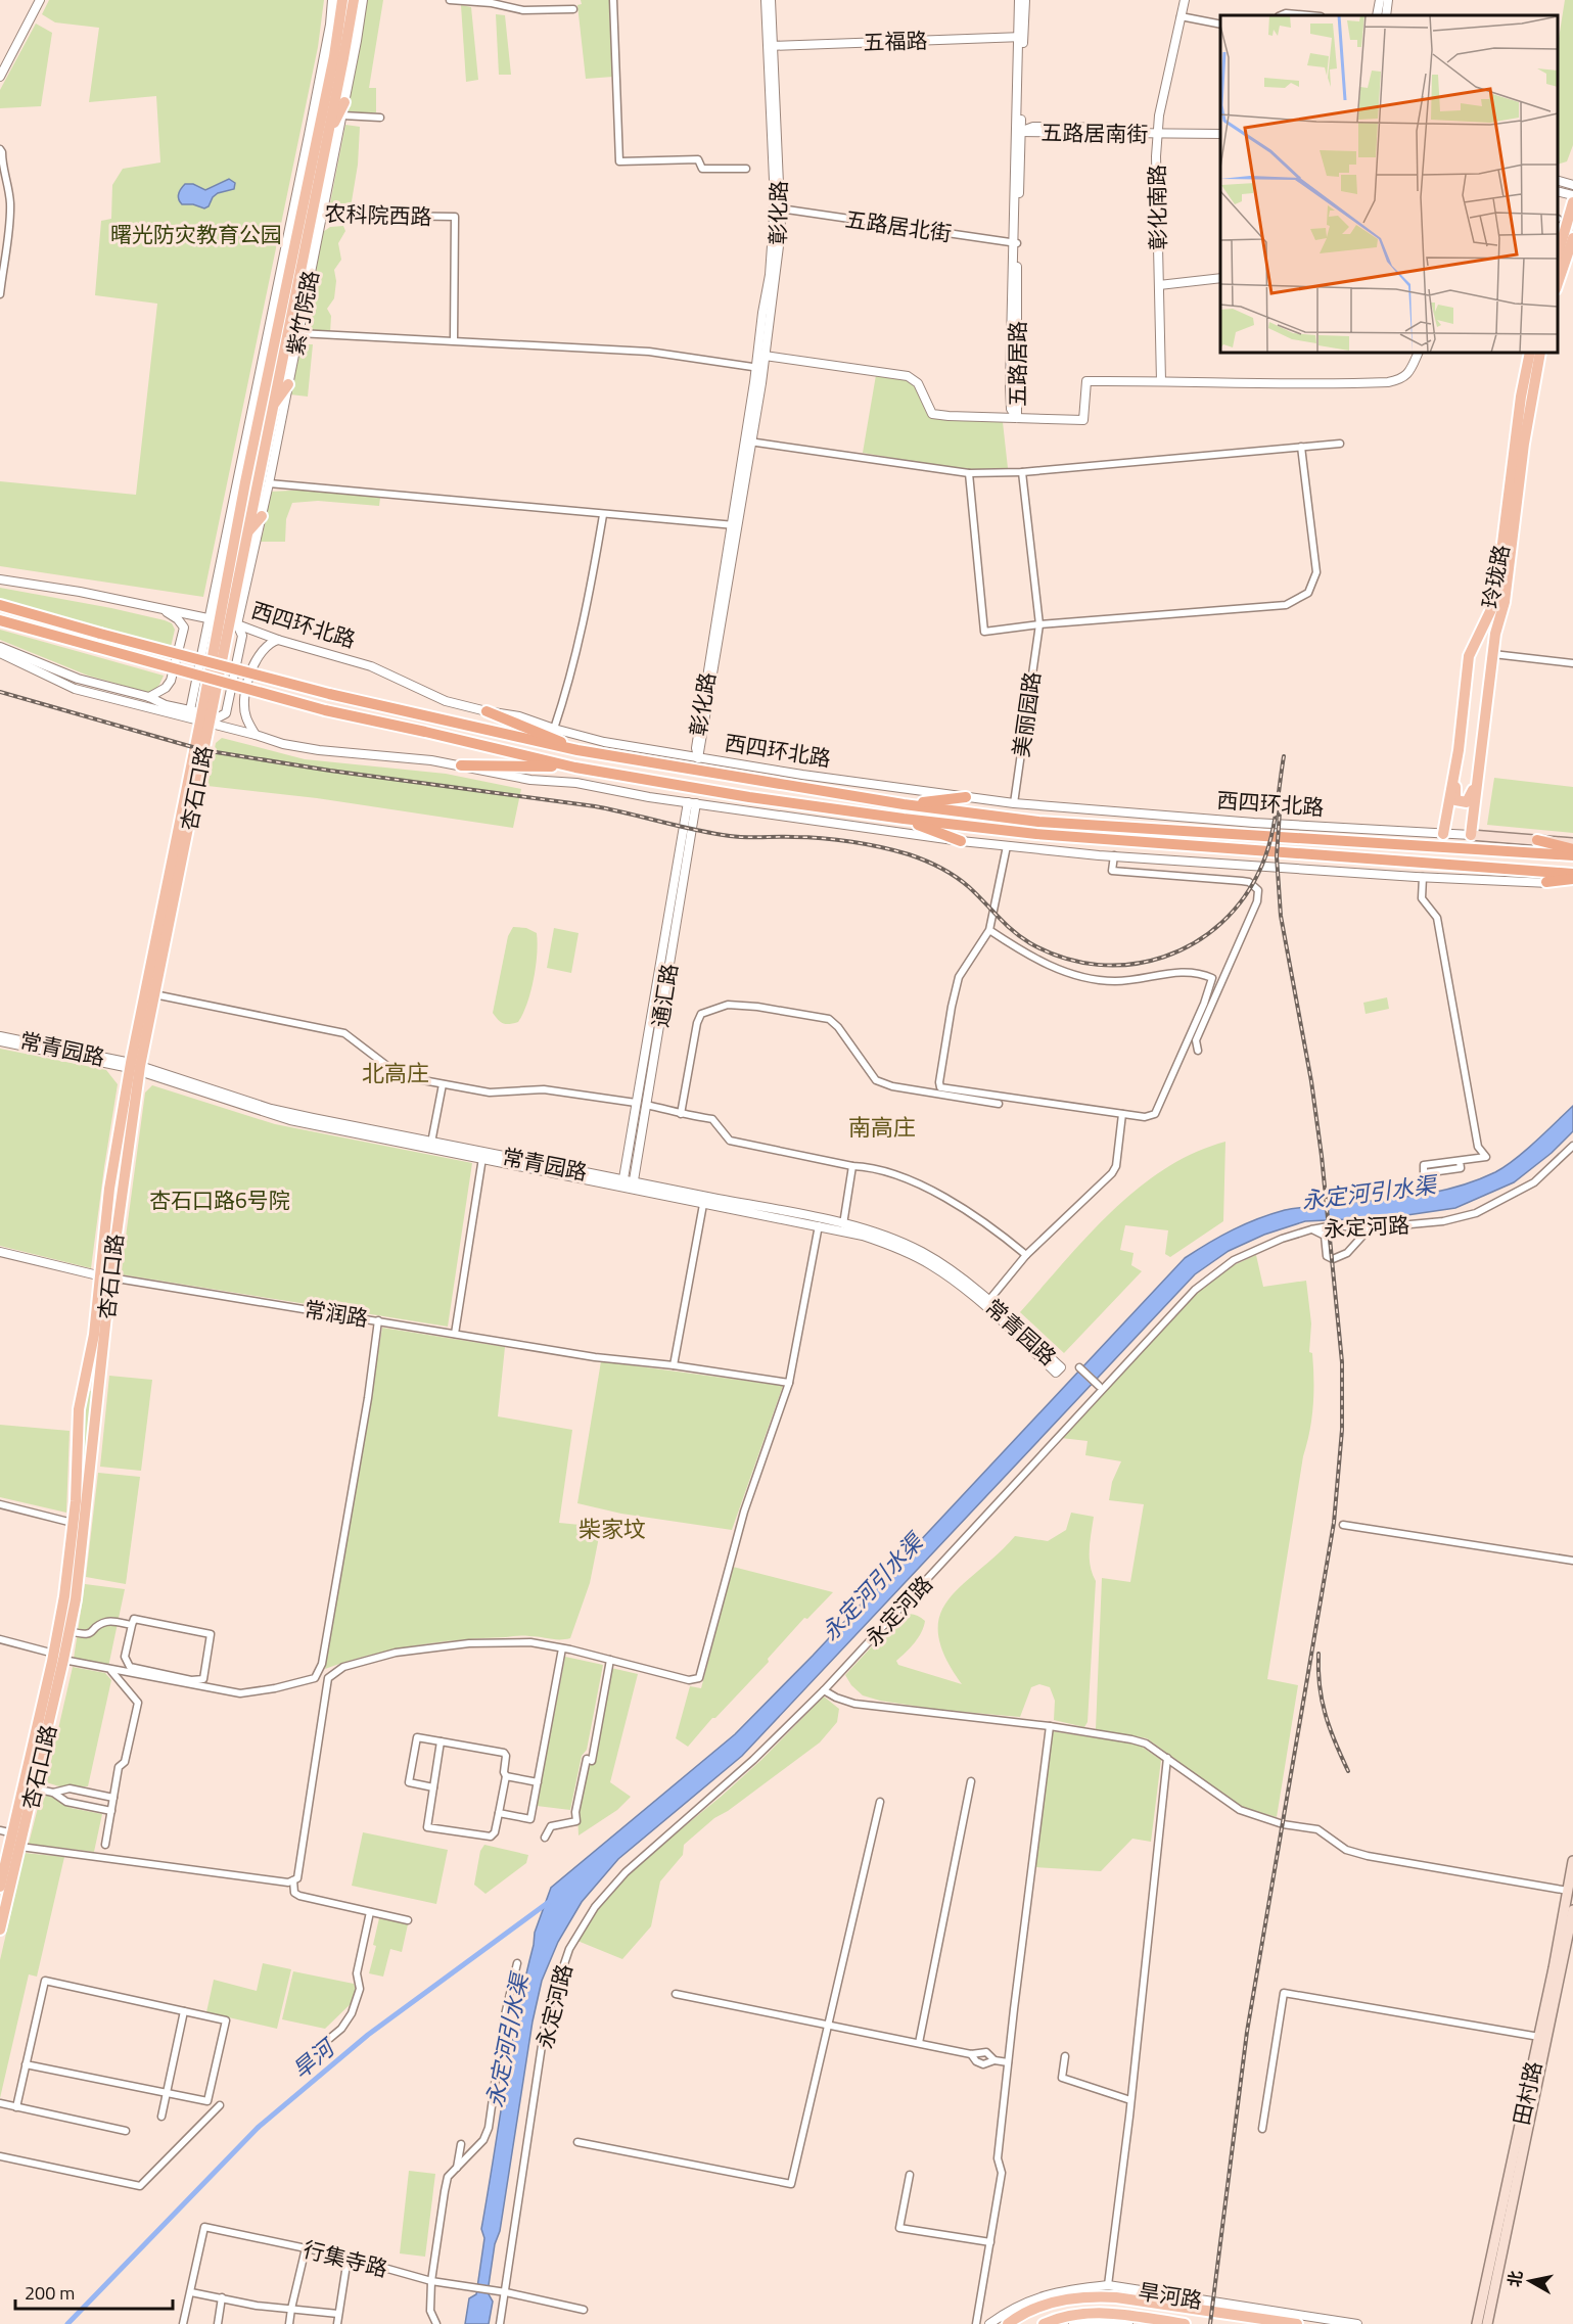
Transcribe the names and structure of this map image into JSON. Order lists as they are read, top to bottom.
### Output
{
  "streets": {
    "highway": ["西四环北路"],
    "main road": [
      "紫竹院路",
      "玲珑路",
      "杏石口路",
      "田村路",
      "旱河路"
    ],
    "street": [
      "五福路",
      "五路居南街",
      "彰化南路",
      "彰化路",
      "农科院西路",
      "五路居北街",
      "五路居路",
      "美丽园路",
      "通汇路",
      "常青园路",
      "永定河路",
      "常润路",
      "行集寺路"
    ]
  },
  "crossings": [
    ["五福路", "彰化路"],
    ["五福路", "五路居路"],
    ["五路居南街", "彰化南路"],
    ["五路居南街", "五路居路"],
    ["彰化路", "五路居北街"],
    ["彰化路", "西四环北路"],
    ["农科院西路", "紫竹院路"],
    ["五路居北街", "五路居路"],
    ["紫竹院路", "西四环北路"],
    ["紫竹院路", "杏石口路"],
    ["玲珑路", "西四环北路"],
    ["西四环北路", "美丽园路"],
    ["西四环北路", "杏石口路"],
    ["杏石口路", "常青园路"],
    ["杏石口路", "常润路"],
    ["通汇路", "常青园路"],
    ["永定河路", "行集寺路"]
  ],
  "districts": ["北高庄", "南高庄", "柴家坟"],
  "water": ["永定河引水渠", "旱河"],
  "parks": ["曙光防灾教育公园", "杏石口路6号院"],
  "scale_bar": "200 m",
  "north": "left"
}
